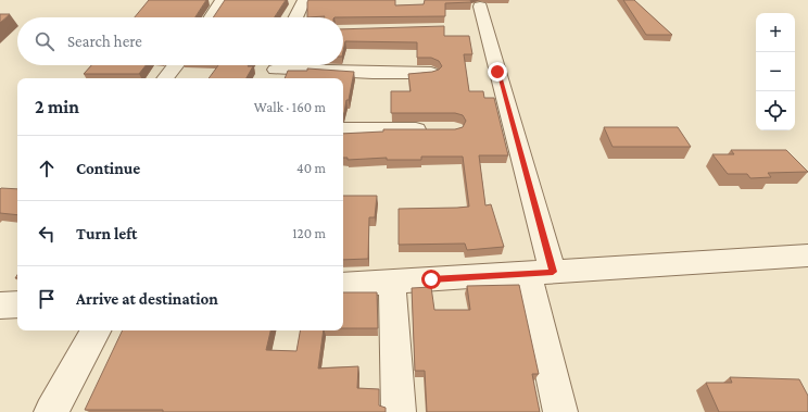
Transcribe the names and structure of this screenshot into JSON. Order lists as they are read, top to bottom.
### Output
{
  "page": {
    "map_buttons": ["+", "−"],
    "search": "Search here",
    "heading": ["2 min", "Walk · 160 m"],
    "list": [
      ["Continue", "40 m"],
      ["Turn left", "120 m"],
      "Arrive at destination"
    ]
  }
}
